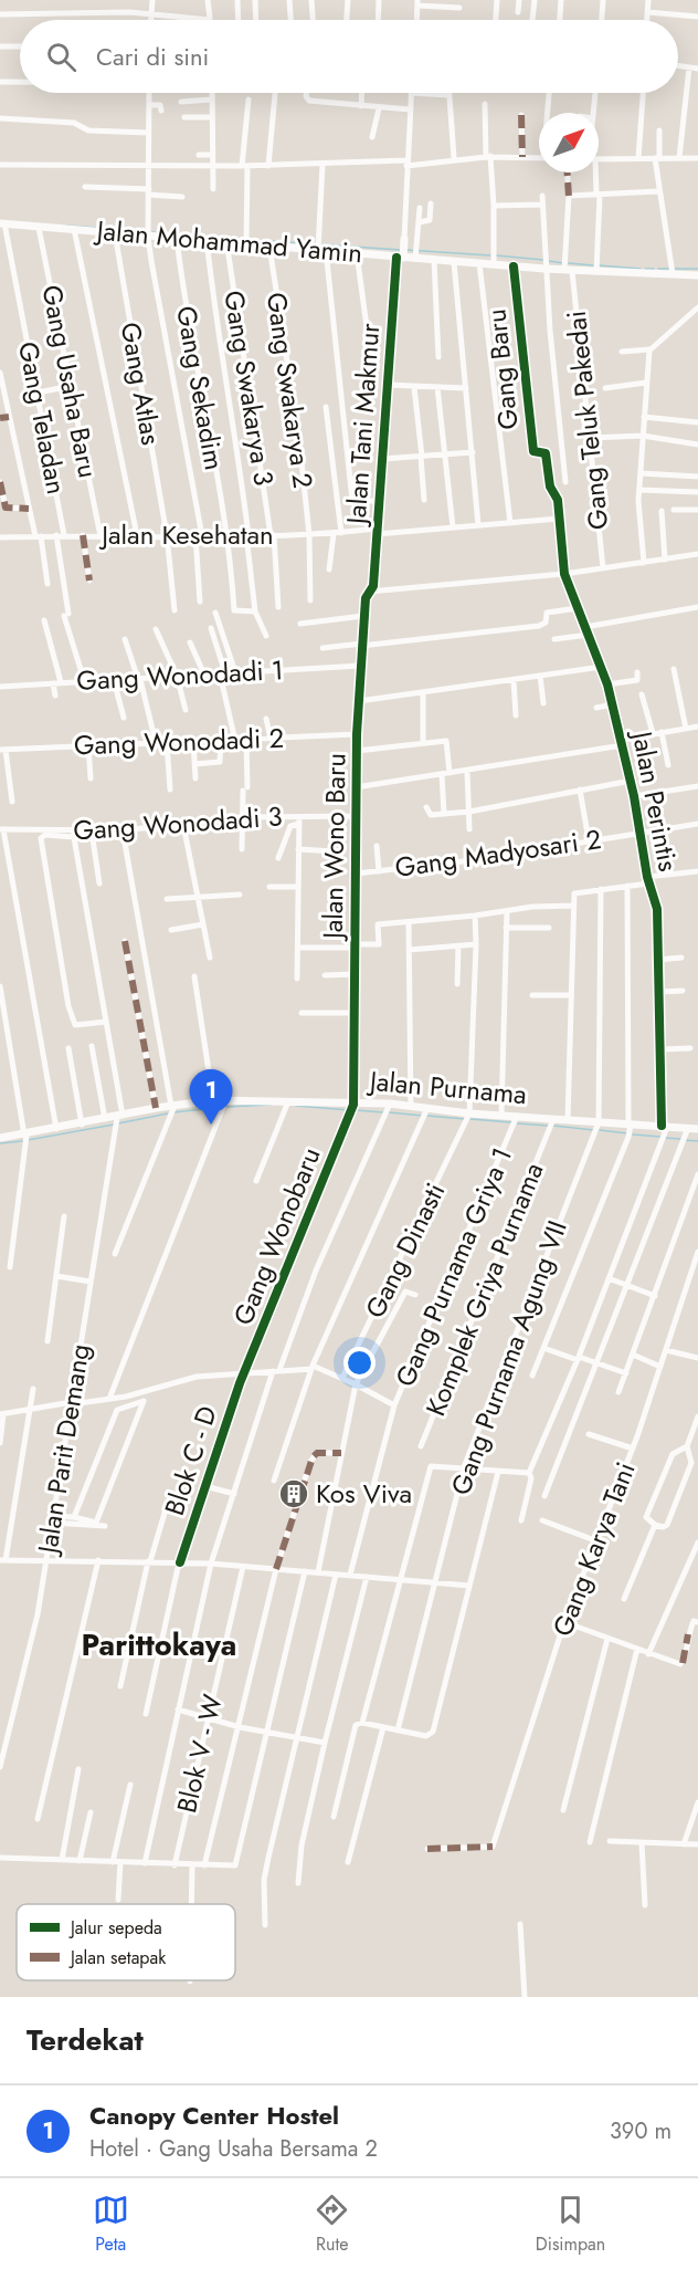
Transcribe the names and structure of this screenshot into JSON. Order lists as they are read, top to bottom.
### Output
{
  "streets": {
    "street": [
      "Jalan Mohammad Yamin",
      "Gang Baru",
      "Gang Usaha Baru",
      "Gang Atlas",
      "Gang Sekadim",
      "Gang Swakarya 3",
      "Gang Swakarya 2",
      "Gang Teladan",
      "Gang Teluk Pakedai",
      "Jalan Tani Makmur",
      "Jalan Kesehatan",
      "Gang Wonodadi 1",
      "Gang Wonodadi 2",
      "Jalan Perintis",
      "Gang Wonodadi 3",
      "Jalan Wono Baru",
      "Gang Madyosari 2",
      "Jalan Purnama",
      "Gang Wonobaru",
      "Gang Dinasti",
      "Gang Purnama Griya 1",
      "Komplek Griya Purnama",
      "Gang Purnama Agung VII",
      "Jalan Parit Demang",
      "Blok C - D",
      "Gang Karya Tani",
      "Blok V - W"
    ]
  },
  "crossings": [
    ["Jalan Mohammad Yamin", "Gang Baru"],
    ["Jalan Mohammad Yamin", "Gang Usaha Baru"],
    ["Jalan Mohammad Yamin", "Gang Atlas"],
    ["Jalan Mohammad Yamin", "Gang Sekadim"],
    ["Jalan Mohammad Yamin", "Gang Swakarya 3"],
    ["Jalan Mohammad Yamin", "Gang Swakarya 2"],
    ["Jalan Mohammad Yamin", "Gang Teladan"],
    ["Jalan Mohammad Yamin", "Gang Teluk Pakedai"],
    ["Jalan Mohammad Yamin", "Jalan Tani Makmur"],
    ["Gang Baru", "Jalan Kesehatan"],
    ["Gang Baru", "Jalan Perintis"],
    ["Gang Usaha Baru", "Jalan Kesehatan"],
    ["Gang Atlas", "Jalan Kesehatan"],
    ["Gang Sekadim", "Jalan Kesehatan"],
    ["Gang Swakarya 3", "Jalan Kesehatan"],
    ["Gang Swakarya 2", "Jalan Kesehatan"],
    ["Gang Teladan", "Jalan Kesehatan"],
    ["Jalan Tani Makmur", "Jalan Kesehatan"],
    ["Jalan Tani Makmur", "Jalan Wono Baru"],
    ["Gang Wonodadi 1", "Jalan Wono Baru"],
    ["Gang Wonodadi 2", "Jalan Wono Baru"],
    ["Jalan Perintis", "Gang Madyosari 2"],
    ["Jalan Perintis", "Jalan Purnama"],
    ["Gang Wonodadi 3", "Jalan Wono Baru"],
    ["Gang Wonodadi 3", "Jalan Parit Demang"],
    ["Jalan Wono Baru", "Gang Madyosari 2"],
    ["Jalan Wono Baru", "Jalan Purnama"],
    ["Jalan Wono Baru", "Gang Wonobaru"],
    ["Jalan Purnama", "Gang Wonobaru"],
    ["Jalan Purnama", "Gang Dinasti"],
    ["Jalan Purnama", "Gang Purnama Griya 1"],
    ["Jalan Purnama", "Komplek Griya Purnama"],
    ["Jalan Purnama", "Gang Purnama Agung VII"],
    ["Jalan Purnama", "Jalan Parit Demang"],
    ["Gang Wonobaru", "Blok C - D"]
  ],
  "districts": ["Parittokaya"],
  "places": {
    "building": ["Kos Viva"]
  },
  "legend": ["Jalur sepeda", "Jalan setapak"],
  "north": "top right",
  "page": {
    "search": "Cari di sini",
    "pins": "1",
    "heading": "Terdekat",
    "list": [
      {
        "mark": "1",
        "name": "Canopy Center Hostel",
        "note": "Hotel · Gang Usaha Bersama 2",
        "value": "390 m"
      }
    ],
    "nav": ["Peta", "Rute", "Disimpan"]
  }
}
